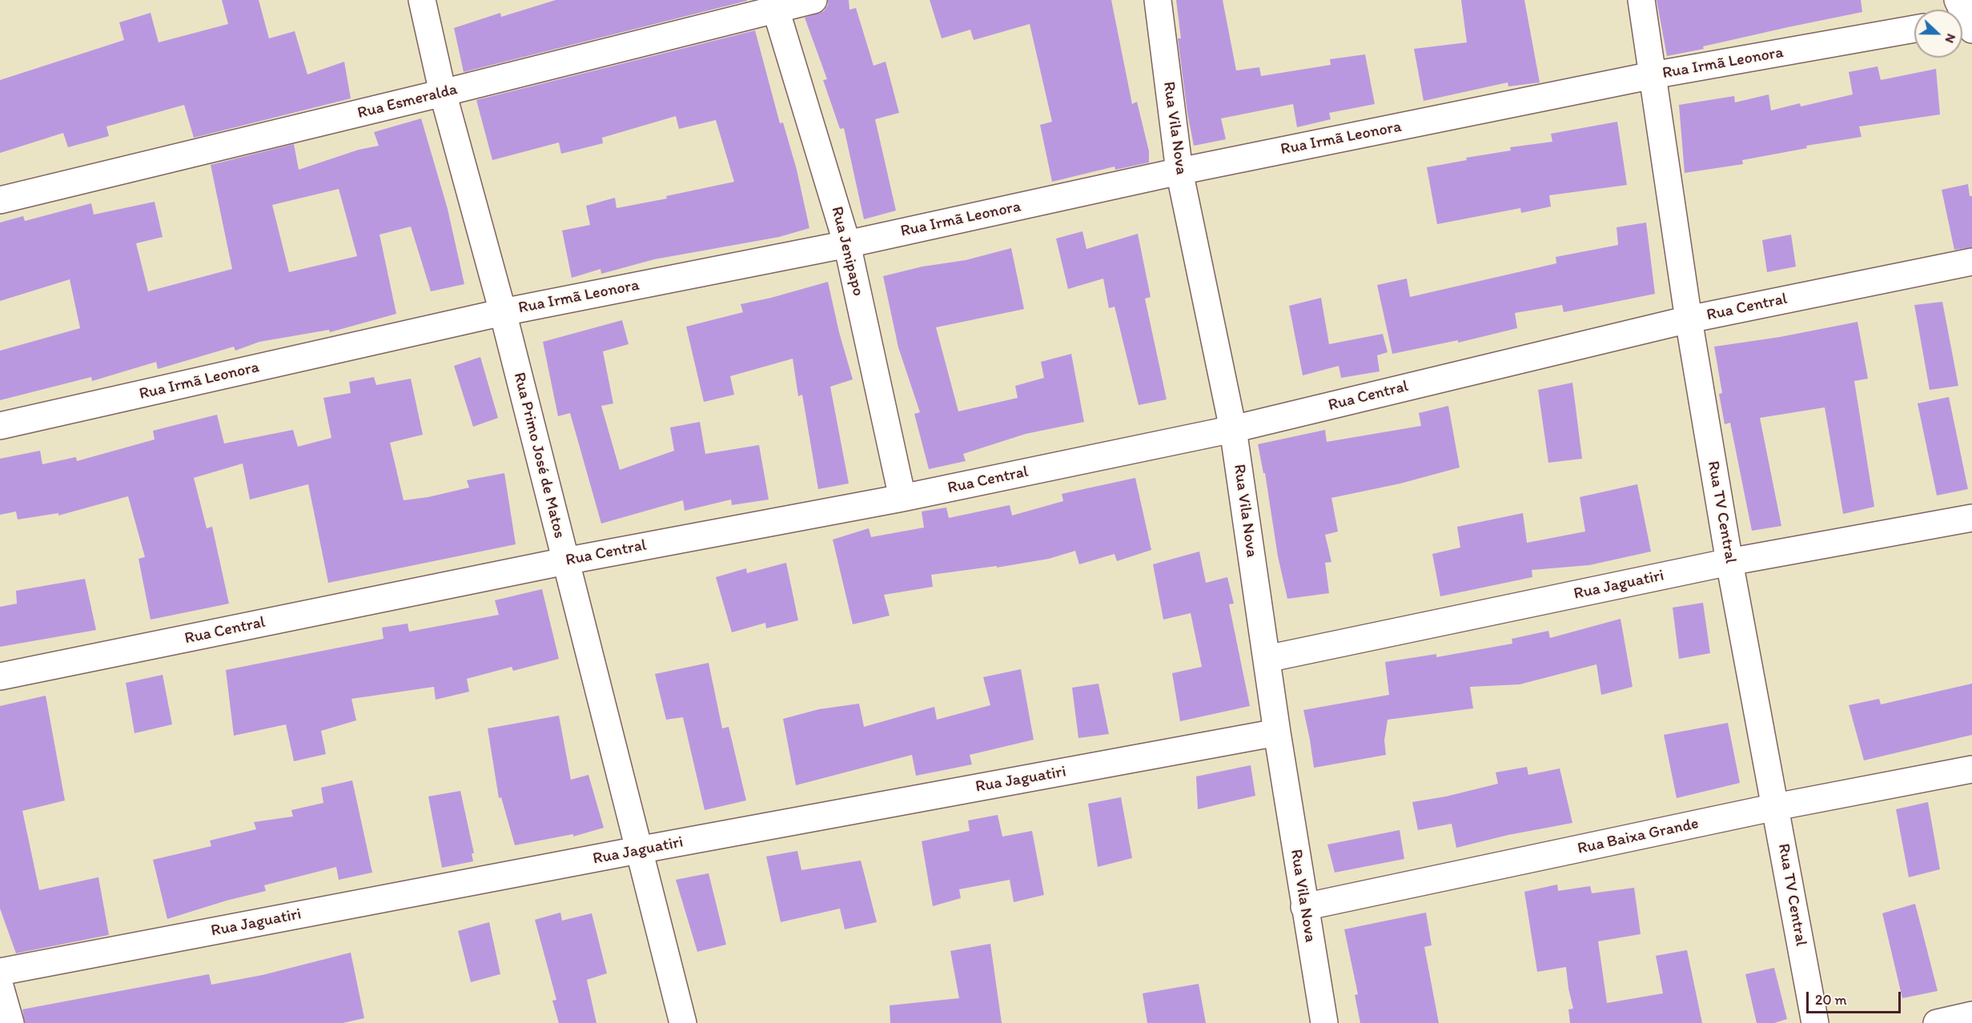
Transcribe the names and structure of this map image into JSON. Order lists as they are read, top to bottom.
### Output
{
  "streets": {
    "street": [
      "Rua Irmã Leonora",
      "Rua Esmeralda",
      "Rua Vila Nova",
      "Rua Jenipapo",
      "Rua Central",
      "Rua Primo José de Matos",
      "Rua TV Central",
      "Rua Jaguatiri",
      "Rua Baixa Grande"
    ]
  },
  "crossings": [
    ["Rua Irmã Leonora", "Rua Vila Nova"],
    ["Rua Irmã Leonora", "Rua Jenipapo"],
    ["Rua Irmã Leonora", "Rua Primo José de Matos"],
    ["Rua Irmã Leonora", "Rua TV Central"],
    ["Rua Esmeralda", "Rua Jenipapo"],
    ["Rua Esmeralda", "Rua Primo José de Matos"],
    ["Rua Vila Nova", "Rua Central"],
    ["Rua Vila Nova", "Rua Jaguatiri"],
    ["Rua Vila Nova", "Rua Baixa Grande"],
    ["Rua Jenipapo", "Rua Central"],
    ["Rua Central", "Rua Primo José de Matos"],
    ["Rua Central", "Rua TV Central"],
    ["Rua Primo José de Matos", "Rua Jaguatiri"],
    ["Rua TV Central", "Rua Jaguatiri"],
    ["Rua TV Central", "Rua Baixa Grande"]
  ],
  "scale_bar": "20 m",
  "north": "right"
}
